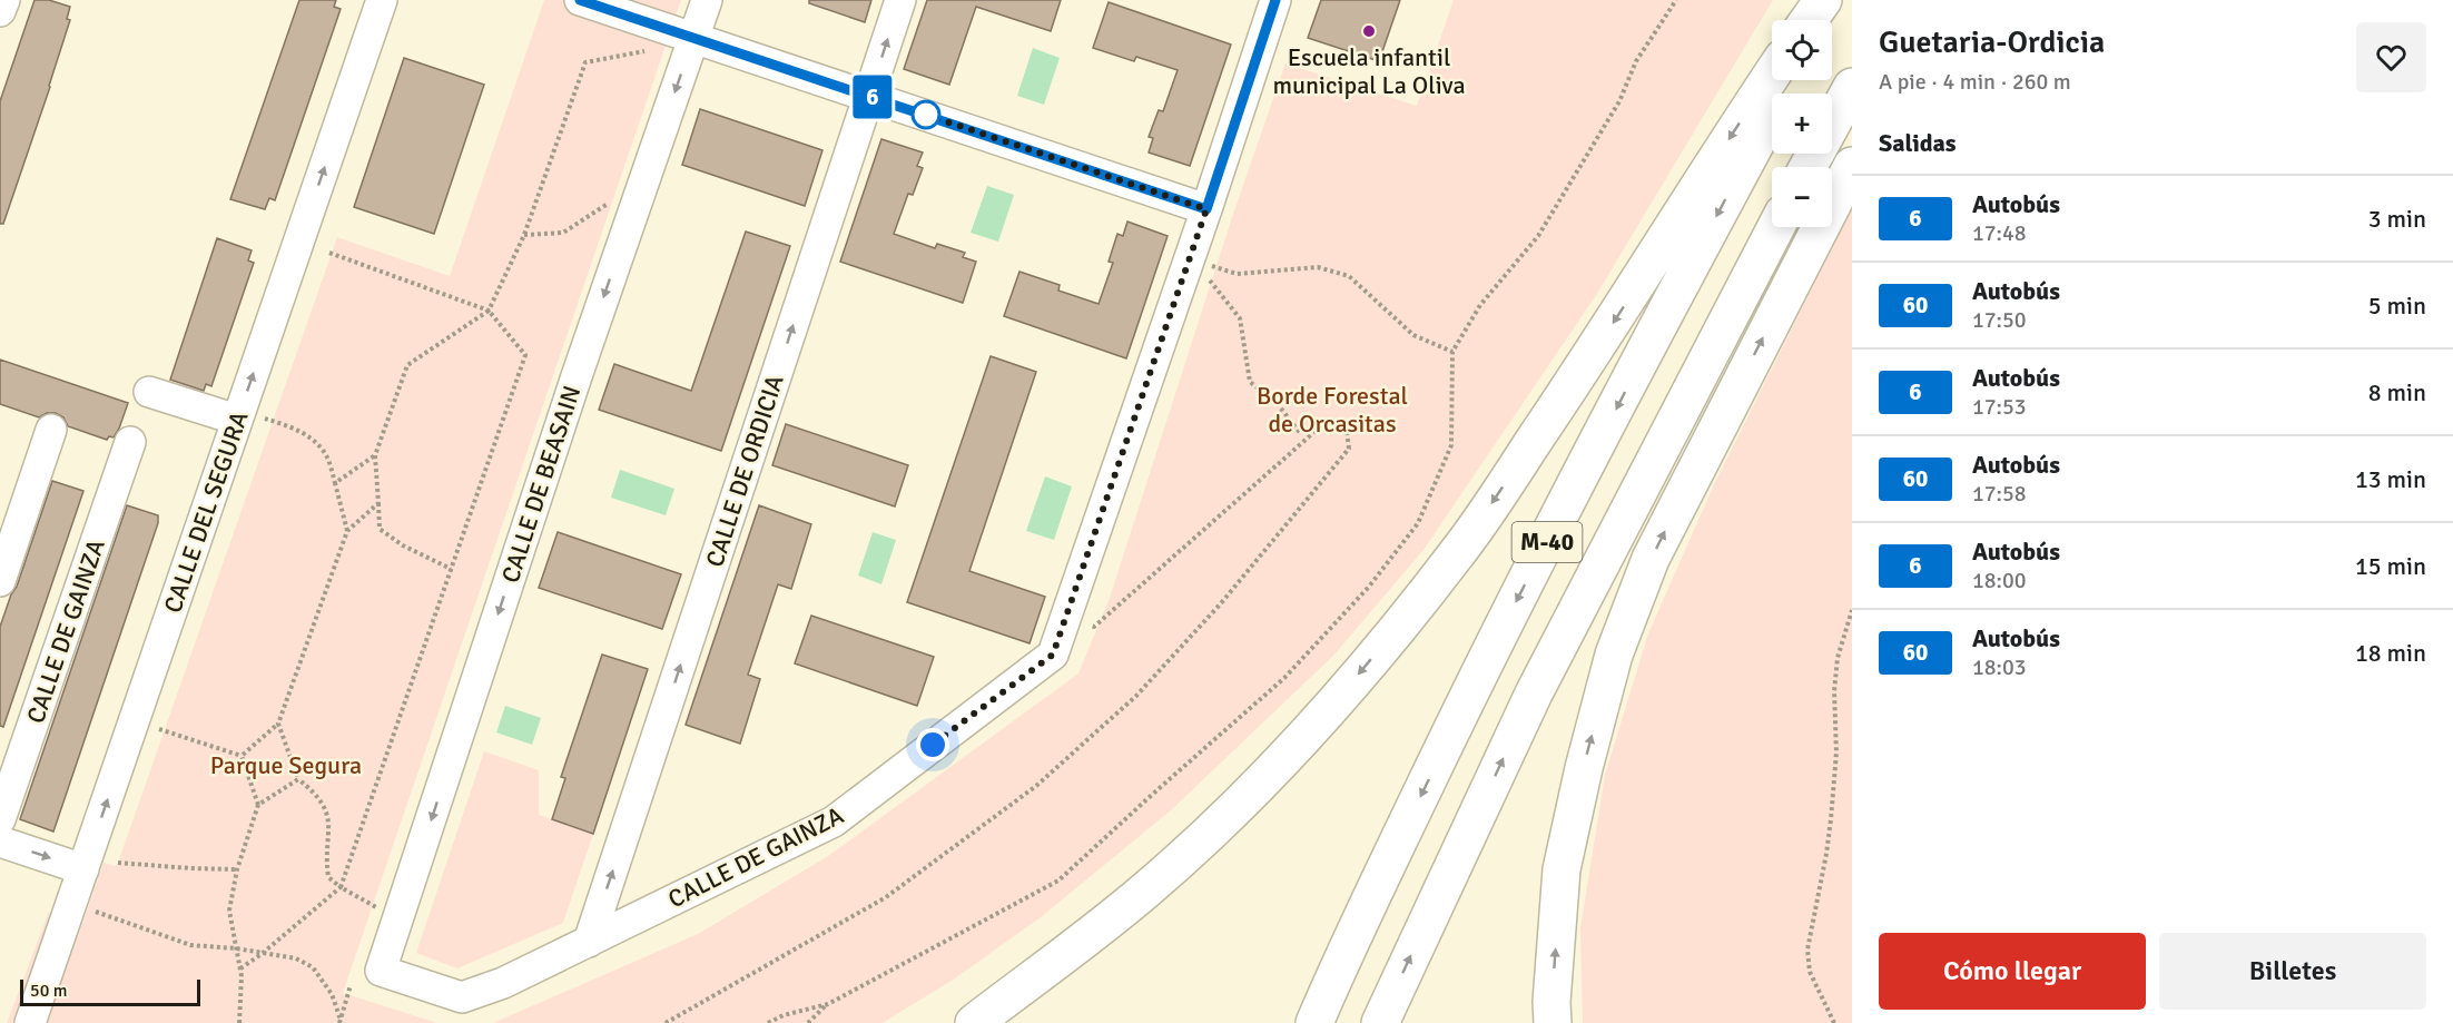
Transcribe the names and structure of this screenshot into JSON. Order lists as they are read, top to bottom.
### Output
{
  "streets": {
    "highway": ["M-40"],
    "street": [
      "CALLE DE ORDICIA",
      "CALLE DE BEASAIN",
      "CALLE DEL SEGURA",
      "CALLE DE GAINZA"
    ]
  },
  "crossings": [
    ["CALLE DE ORDICIA", "CALLE DE GAINZA"],
    ["CALLE DE BEASAIN", "CALLE DE GAINZA"]
  ],
  "one_way": ["CALLE DE ORDICIA", "CALLE DE BEASAIN", "CALLE DEL SEGURA"],
  "parks": ["Borde Forestal de Orcasitas", "Parque Segura"],
  "places": ["Escuela infantil municipal La Oliva"],
  "lines": ["bus line 6"],
  "scale_bar": "50 m",
  "page": {
    "on_map": "6",
    "heading": [
      ["Guetaria-Ordicia", "A pie · 4 min · 260 m"],
      "Salidas"
    ],
    "map_buttons": ["+", "−"],
    "list": [
      {
        "mark": "6",
        "name": "Autobús",
        "note": "17:48",
        "value": "3 min"
      },
      {
        "mark": "60",
        "name": "Autobús",
        "note": "17:50",
        "value": "5 min"
      },
      {
        "mark": "6",
        "name": "Autobús",
        "note": "17:53",
        "value": "8 min"
      },
      {
        "mark": "60",
        "name": "Autobús",
        "note": "17:58",
        "value": "13 min"
      },
      {
        "mark": "6",
        "name": "Autobús",
        "note": "18:00",
        "value": "15 min"
      },
      {
        "mark": "60",
        "name": "Autobús",
        "note": "18:03",
        "value": "18 min"
      }
    ],
    "buttons": ["Cómo llegar", "Billetes"],
    "scale": "50 m"
  }
}
